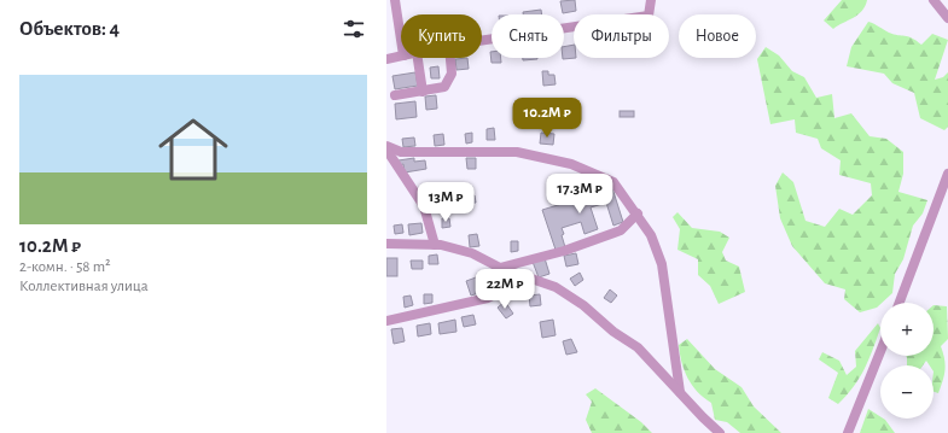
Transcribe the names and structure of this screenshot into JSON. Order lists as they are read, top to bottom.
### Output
{
  "page": {
    "heading": "Объектов: 4",
    "chip": [
      "Купить",
      "Снять",
      "Фильтры",
      "Новое"
    ],
    "list": [
      {
        "name": "10.2M ₽",
        "note": "2-комн. · 58 m² · Коллективная улица"
      }
    ],
    "price": [
      "10.2M ₽",
      "17.3M ₽",
      "13M ₽",
      "22M ₽"
    ],
    "map_buttons": ["+", "−"]
  }
}
